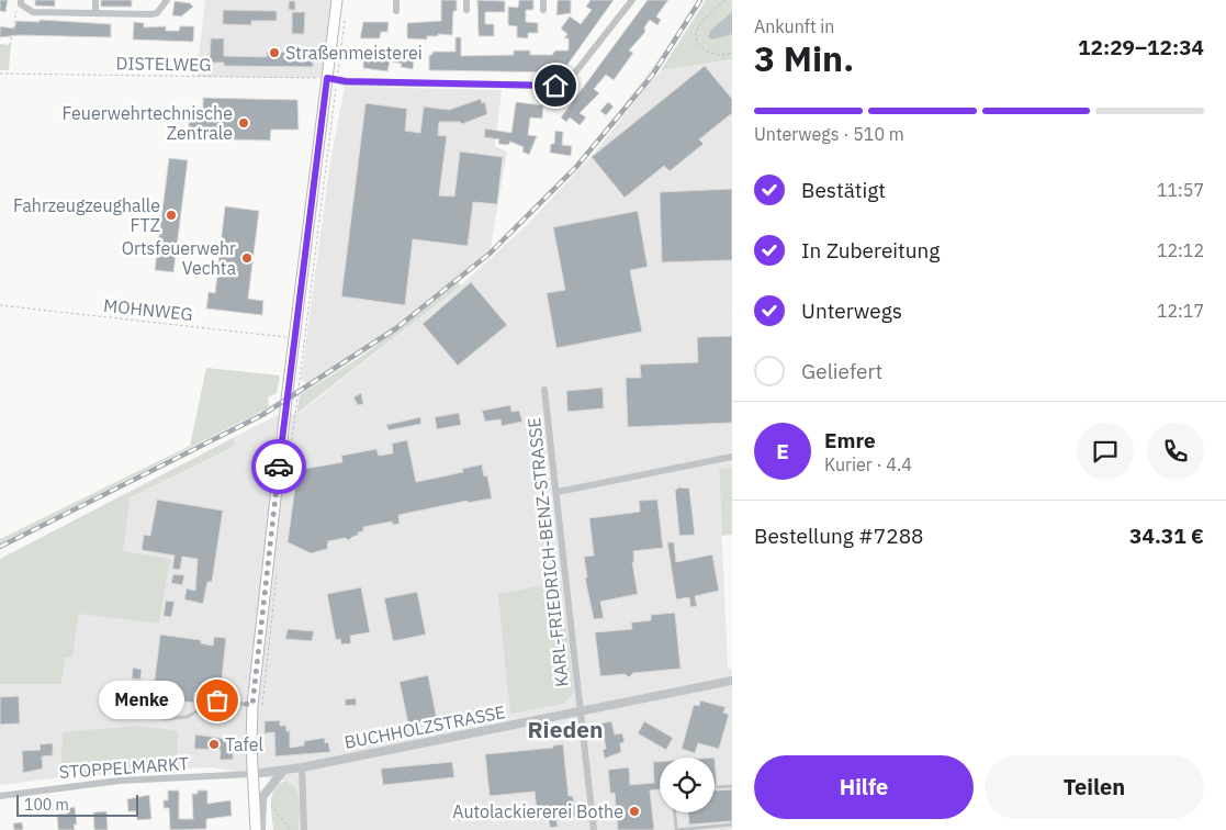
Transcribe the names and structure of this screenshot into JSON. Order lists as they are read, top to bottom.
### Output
{
  "streets": {
    "street": ["KARL-FRIEDRICH-BENZ-STRASSE", "BUCHHOLZSTRASSE", "STOPPELMARKT"],
    "path": ["DISTELWEG", "MOHNWEG"]
  },
  "crossings": [
    ["KARL-FRIEDRICH-BENZ-STRASSE", "BUCHHOLZSTRASSE"],
    ["BUCHHOLZSTRASSE", "STOPPELMARKT"]
  ],
  "districts": ["Rieden"],
  "places": [
    "Straßenmeisterei",
    "Feuerwehrtechnische Zentrale",
    "Fahrzeugzeughalle FTZ",
    "Ortsfeuerwehr Vechta",
    "Menke",
    "Tafel",
    "Autolackiererei Bothe"
  ],
  "scale_bar": "100 m",
  "page": {
    "heading": ["3 Min.", "Ankunft in", "12:29–12:34"],
    "panel": [
      "Emre",
      "Kurier · 4.4",
      "Bestellung #7288",
      "34.31 €"
    ],
    "bar": "Unterwegs · 510 m",
    "list": [
      ["Bestätigt", "11:57"],
      ["In Zubereitung", "12:12"],
      ["Unterwegs", "12:17"],
      "Geliefert"
    ],
    "round": "E",
    "bubble": "Menke",
    "buttons": ["Hilfe", "Teilen"],
    "scale": "100 m"
  }
}
